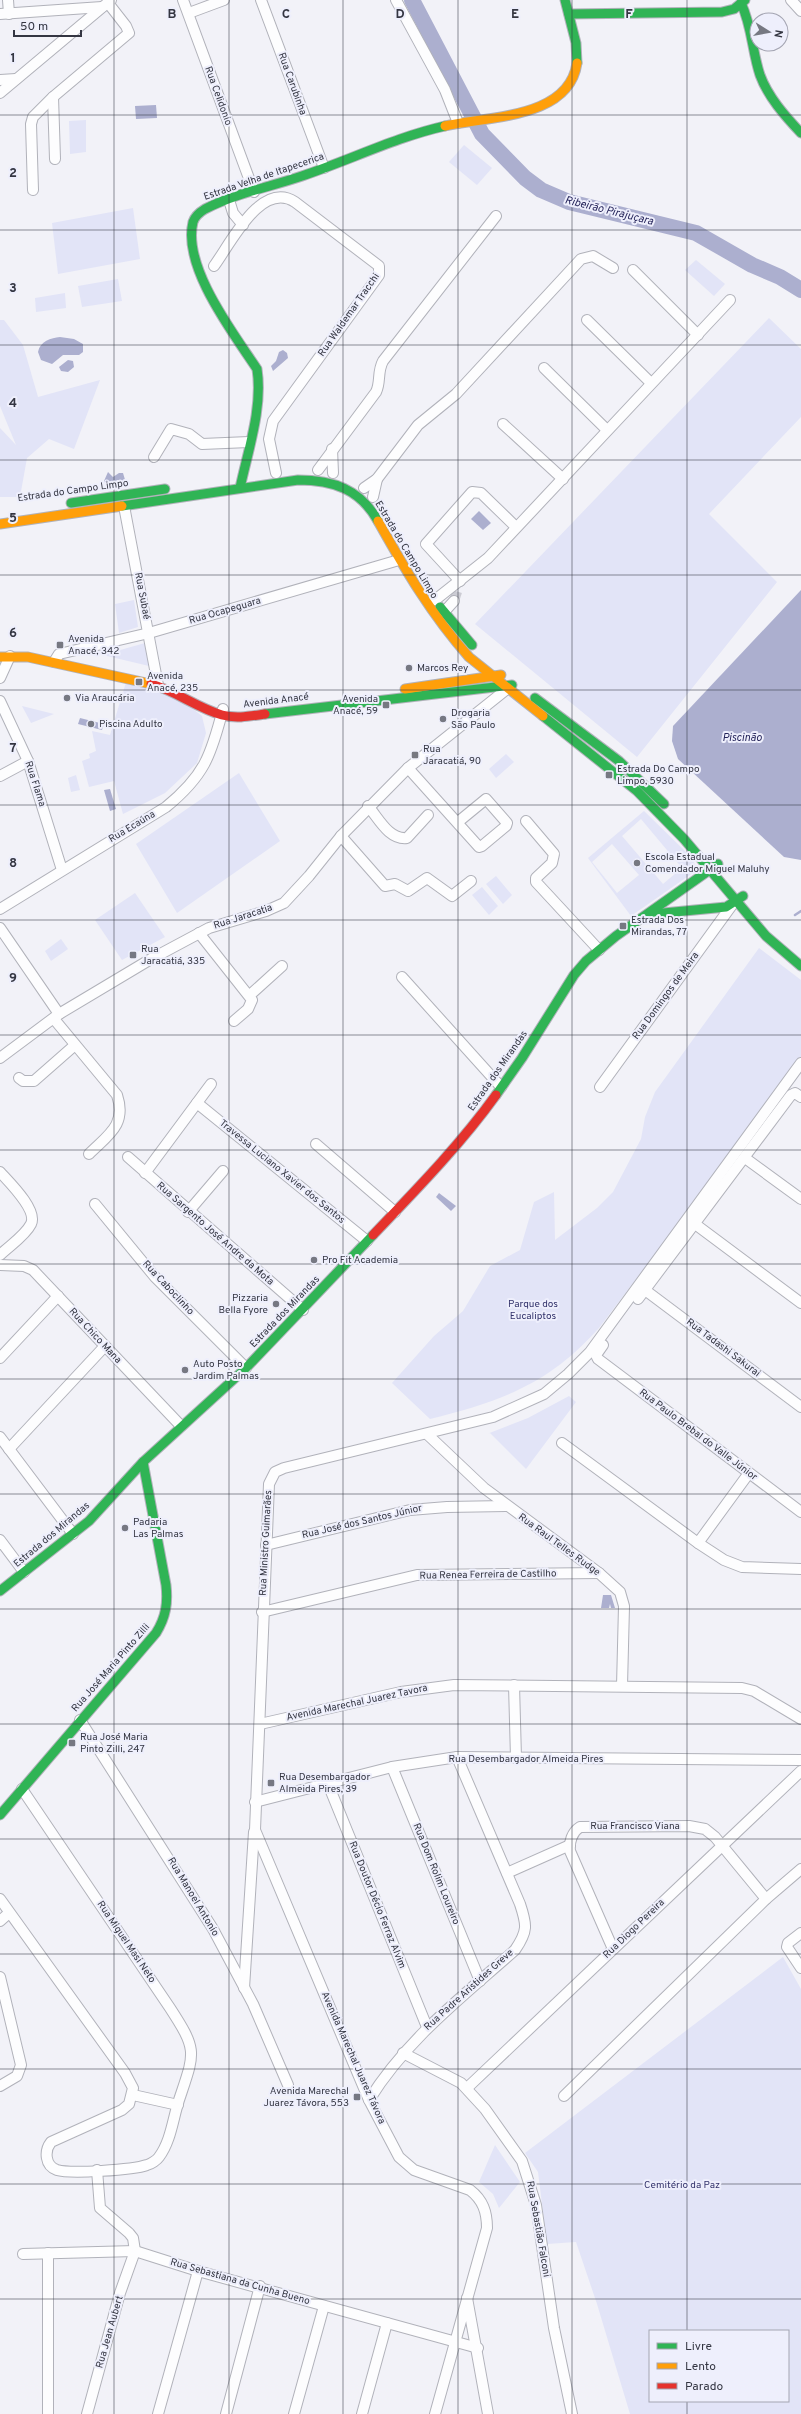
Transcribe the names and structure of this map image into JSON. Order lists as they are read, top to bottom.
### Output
{
  "streets": {
    "street": [
      "Rua Carubinha",
      "Rua Celidonio",
      "Estrada Velha de Itapecerica",
      "Rua Waldemar Tracchi",
      "Estrada do Campo Limpo",
      "Rua Subaé",
      "Rua Ocapeguara",
      "Avenida Anacé",
      "Rua Flama",
      "Rua Ecaúna",
      "Rua Jaracatia",
      "Rua Domingos de Meira",
      "Estrada dos Mirandas",
      "Travessa Luciano Xavier dos Santos",
      "Rua Sargento José Andre da Mota",
      "Rua Caboclinho",
      "Rua Chico Mana",
      "Rua Tadashi Sakurai",
      "Rua Paulo Brebal do Valle Júnior",
      "Rua José dos Santos Júnior",
      "Rua Ministro Guimarães",
      "Rua Raul Telles Rudge",
      "Rua Renea Ferreira de Castilho",
      "Rua José Maria Pinto Zilli",
      "Avenida Marechal Juarez Tavora",
      "Rua Desembargador Almeida Pires",
      "Rua Francisco Viana",
      "Rua Dom Rolim Loureiro",
      "Rua Manoel Antonio",
      "Rua Doutor Décio Ferraz Alvim",
      "Rua Diogo Pereira",
      "Rua Miguel Masi Neto",
      "Rua Padre Aristides Greve",
      "Avenida Marechal Juarez Távora",
      "Rua Sebastião Falconi",
      "Rua Sebastiana da Cunha Bueno",
      "Rua Jean Aubert"
    ]
  },
  "crossings": [
    ["Rua Carubinha", "Estrada Velha de Itapecerica"],
    ["Rua Celidonio", "Estrada Velha de Itapecerica"],
    ["Estrada Velha de Itapecerica", "Estrada do Campo Limpo"],
    ["Estrada do Campo Limpo", "Rua Subaé"],
    ["Estrada do Campo Limpo", "Rua Ocapeguara"],
    ["Estrada do Campo Limpo", "Avenida Anacé"],
    ["Estrada do Campo Limpo", "Rua Jaracatia"],
    ["Estrada do Campo Limpo", "Rua Domingos de Meira"],
    ["Estrada do Campo Limpo", "Estrada dos Mirandas"],
    ["Rua Subaé", "Rua Ocapeguara"],
    ["Rua Subaé", "Avenida Anacé"],
    ["Rua Ocapeguara", "Avenida Anacé"],
    ["Avenida Anacé", "Rua Ecaúna"],
    ["Avenida Anacé", "Rua Jaracatia"],
    ["Rua Flama", "Rua Ecaúna"],
    ["Rua Domingos de Meira", "Estrada dos Mirandas"],
    ["Estrada dos Mirandas", "Travessa Luciano Xavier dos Santos"],
    ["Estrada dos Mirandas", "Rua Sargento José Andre da Mota"],
    ["Estrada dos Mirandas", "Rua Caboclinho"],
    ["Estrada dos Mirandas", "Rua Chico Mana"],
    ["Estrada dos Mirandas", "Rua José Maria Pinto Zilli"],
    ["Rua Tadashi Sakurai", "Rua Paulo Brebal do Valle Júnior"],
    ["Rua José dos Santos Júnior", "Rua Ministro Guimarães"],
    ["Rua José dos Santos Júnior", "Rua Raul Telles Rudge"],
    ["Rua Ministro Guimarães", "Rua Raul Telles Rudge"],
    ["Rua Ministro Guimarães", "Rua Renea Ferreira de Castilho"],
    ["Rua Ministro Guimarães", "Avenida Marechal Juarez Tavora"],
    ["Rua Ministro Guimarães", "Avenida Marechal Juarez Távora"],
    ["Rua Raul Telles Rudge", "Rua Renea Ferreira de Castilho"],
    ["Rua Raul Telles Rudge", "Avenida Marechal Juarez Tavora"],
    ["Rua José Maria Pinto Zilli", "Rua Manoel Antonio"],
    ["Rua José Maria Pinto Zilli", "Rua Miguel Masi Neto"],
    ["Avenida Marechal Juarez Tavora", "Avenida Marechal Juarez Távora"],
    ["Rua Desembargador Almeida Pires", "Rua Dom Rolim Loureiro"],
    ["Rua Desembargador Almeida Pires", "Rua Doutor Décio Ferraz Alvim"],
    ["Rua Desembargador Almeida Pires", "Rua Padre Aristides Greve"],
    ["Rua Desembargador Almeida Pires", "Avenida Marechal Juarez Távora"],
    ["Rua Francisco Viana", "Rua Diogo Pereira"],
    ["Rua Dom Rolim Loureiro", "Rua Padre Aristides Greve"],
    ["Rua Doutor Décio Ferraz Alvim", "Rua Padre Aristides Greve"],
    ["Rua Diogo Pereira", "Rua Sebastião Falconi"],
    ["Rua Padre Aristides Greve", "Avenida Marechal Juarez Távora"],
    ["Rua Padre Aristides Greve", "Rua Sebastião Falconi"],
    ["Avenida Marechal Juarez Távora", "Rua Sebastiana da Cunha Bueno"],
    ["Rua Sebastiana da Cunha Bueno", "Rua Jean Aubert"]
  ],
  "water": ["Ribeirão Pirajuçara", "Piscinão"],
  "parks": ["Parque dos Eucaliptos", "Cemitério da Paz"],
  "places": {
    "transit": [
      "Avenida Anacé, 342",
      "Avenida Anacé, 235",
      "Avenida Anacé, 59",
      "Rua Jaracatiá, 90",
      "Estrada Do Campo Limpo, 5930",
      "Estrada Dos Mirandas, 77",
      "Rua Jaracatiá, 335",
      "Rua José Maria Pinto Zilli, 247",
      "Rua Desembargador Almeida Pires, 39",
      "Avenida Marechal Juarez Távora, 553"
    ],
    "other": [
      "Marcos Rey",
      "Via Araucária",
      "Drogaria São Paulo",
      "Piscina Adulto",
      "Escola Estadual Comendador Miguel Maluhy",
      "Pro Fit Academia",
      "Pizzaria Bella Fyore",
      "Auto Posto Jardim Palmas",
      "Padaria Las Palmas"
    ]
  },
  "legend": ["Livre", "Lento", "Parado"],
  "scale_bar": "50 m",
  "north": "right",
  "grid": {
    "columns": [
      "B",
      "C",
      "D",
      "E",
      "F"
    ],
    "rows": [
      "1",
      "2",
      "3",
      "4",
      "5",
      "6",
      "7",
      "8",
      "9"
    ]
  }
}
